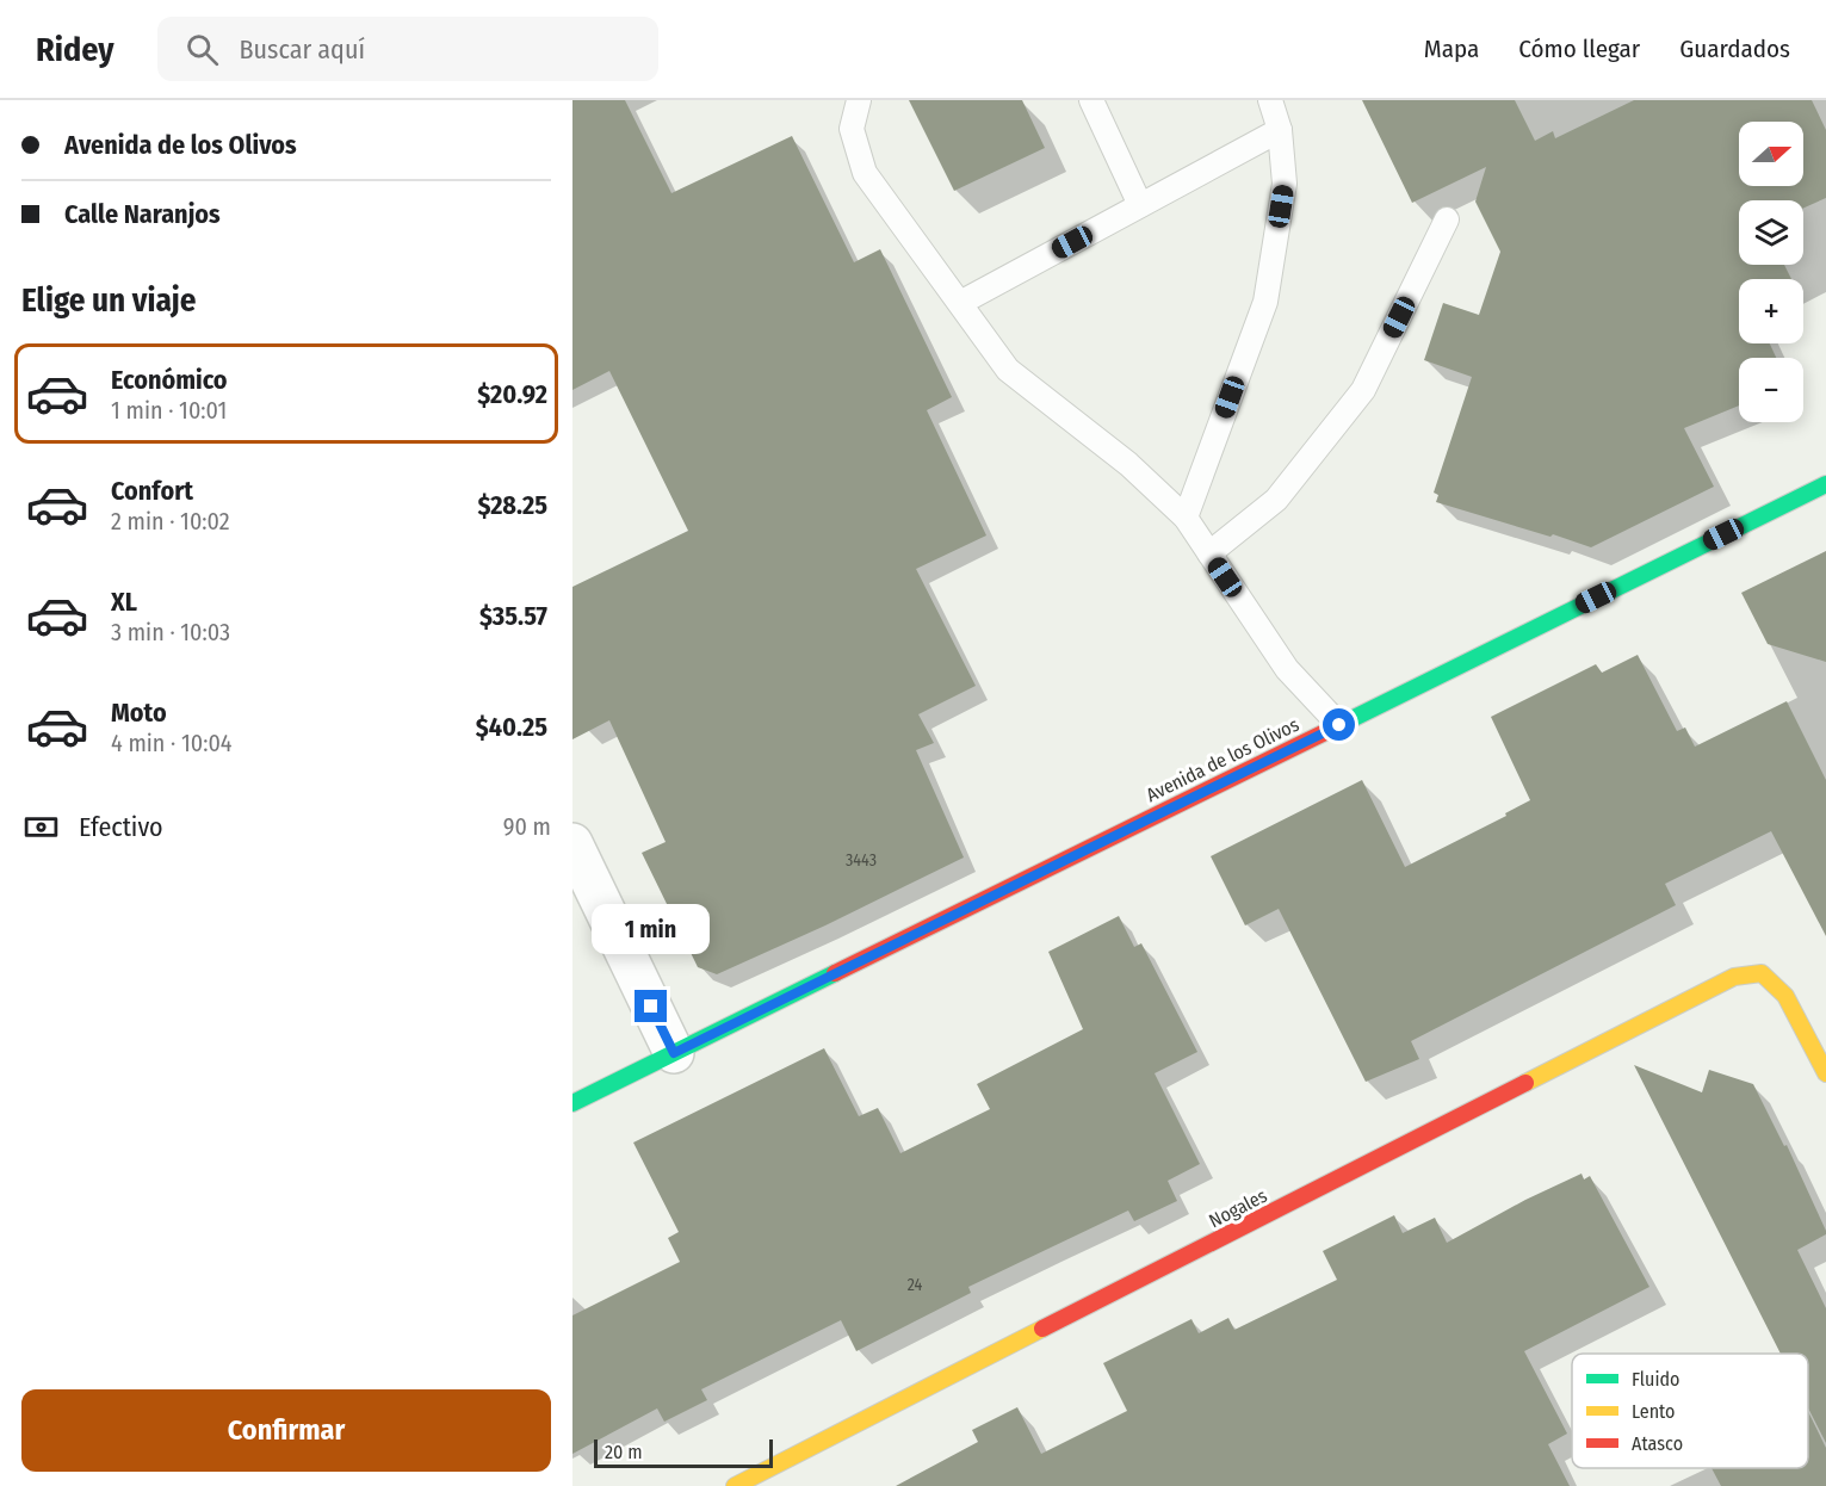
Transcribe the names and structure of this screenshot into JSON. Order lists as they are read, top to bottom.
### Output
{
  "streets": {
    "street": ["Avenida de los Olivos", "Nogales"]
  },
  "house_numbers": ["3443", "24"],
  "legend": ["Fluido", "Lento", "Atasco"],
  "scale_bar": "20 m",
  "north": "right",
  "page": {
    "header": "Ridey",
    "search": "Buscar aquí",
    "nav": ["Mapa", "Cómo llegar", "Guardados"],
    "banner": ["Avenida de los Olivos", "Calle Naranjos"],
    "map_buttons": ["+", "−"],
    "heading": "Elige un viaje",
    "list": [
      {
        "name": "Económico",
        "note": "1 min · 10:01",
        "value": "$20.92"
      },
      {
        "name": "Confort",
        "note": "2 min · 10:02",
        "value": "$28.25"
      },
      {
        "name": "XL",
        "note": "3 min · 10:03",
        "value": "$35.57"
      },
      {
        "name": "Moto",
        "note": "4 min · 10:04",
        "value": "$40.25"
      }
    ],
    "pay": ["Efectivo", "90 m"],
    "bubble": "1 min",
    "buttons": "Confirmar",
    "scale": "20 m"
  }
}
